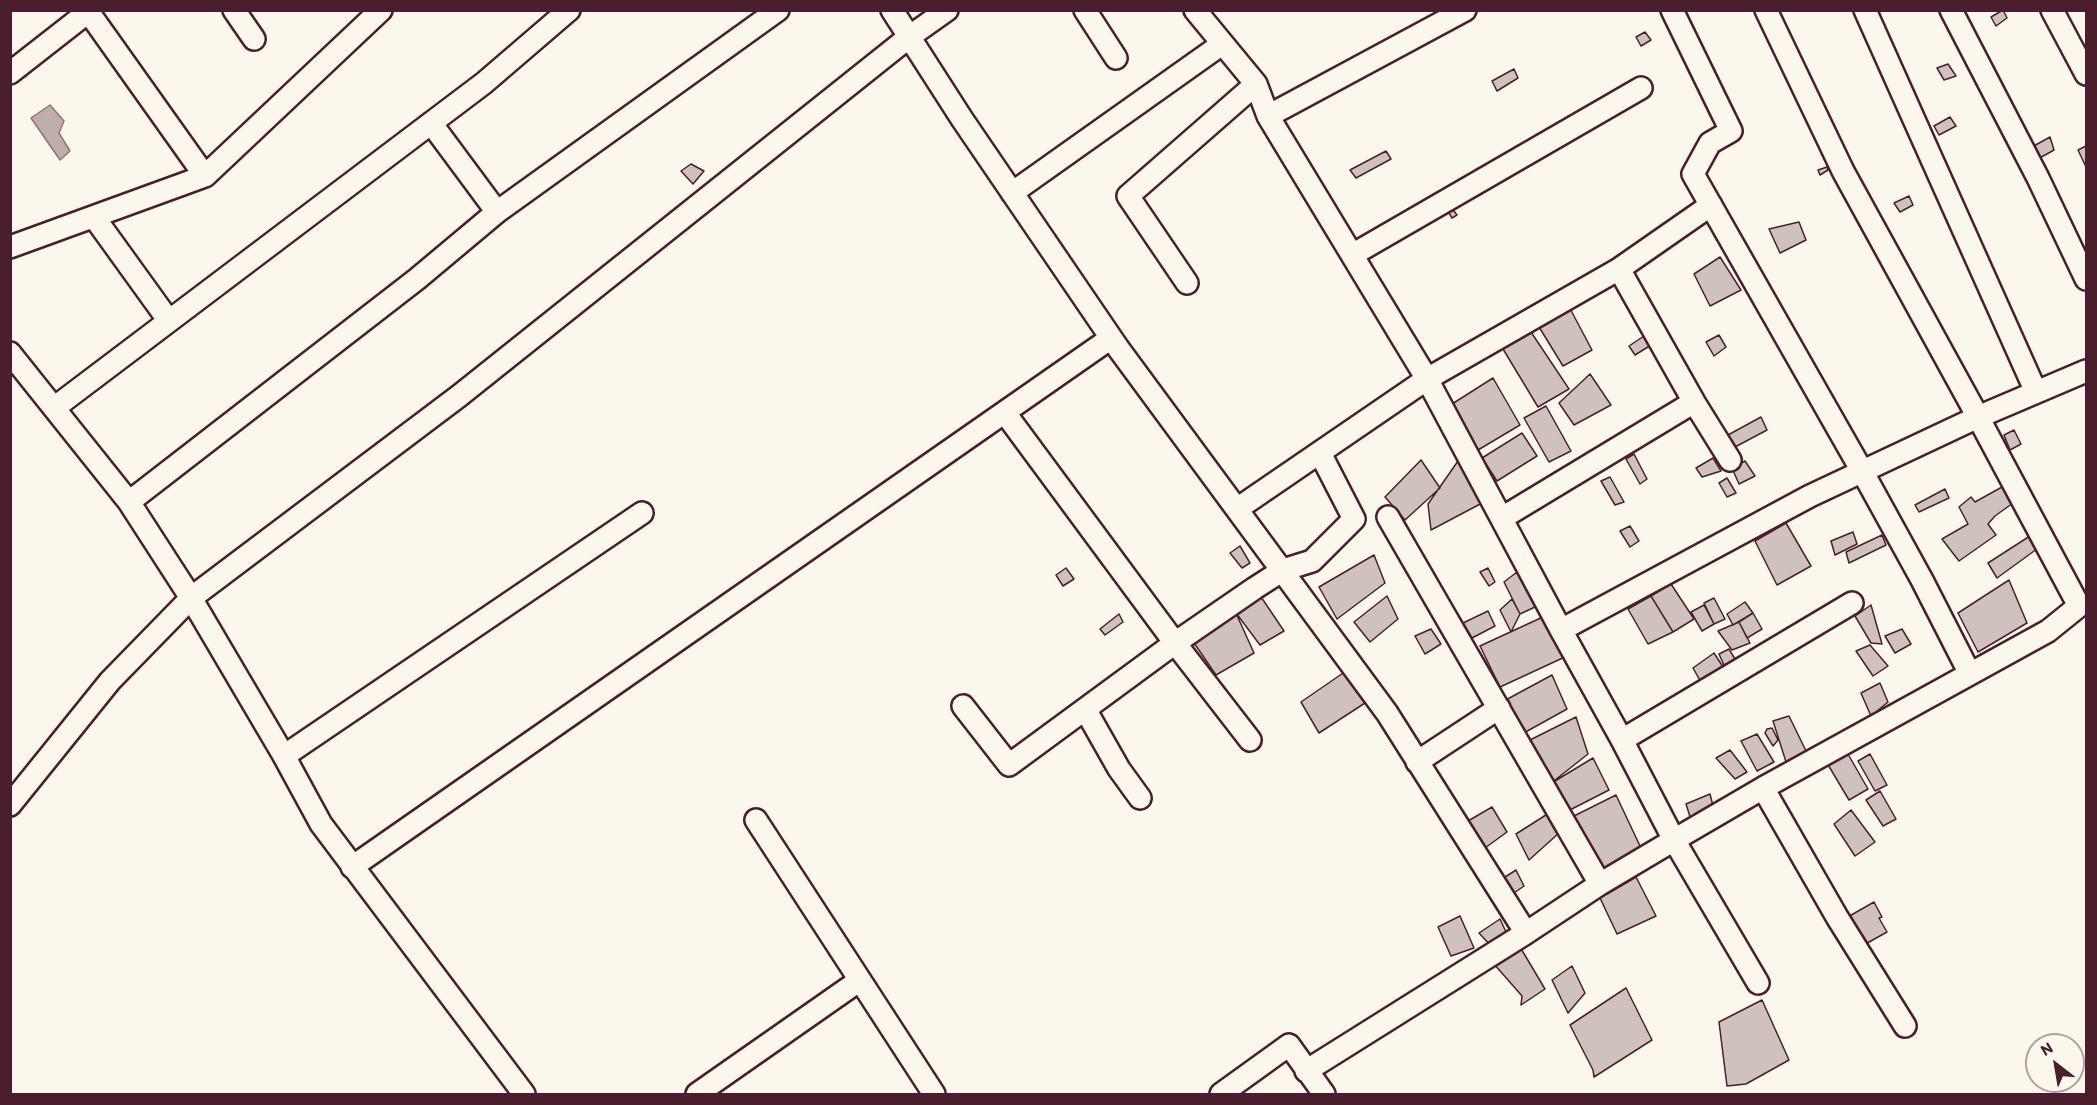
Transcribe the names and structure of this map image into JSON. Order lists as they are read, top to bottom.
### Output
{
  "north": "top left"
}
